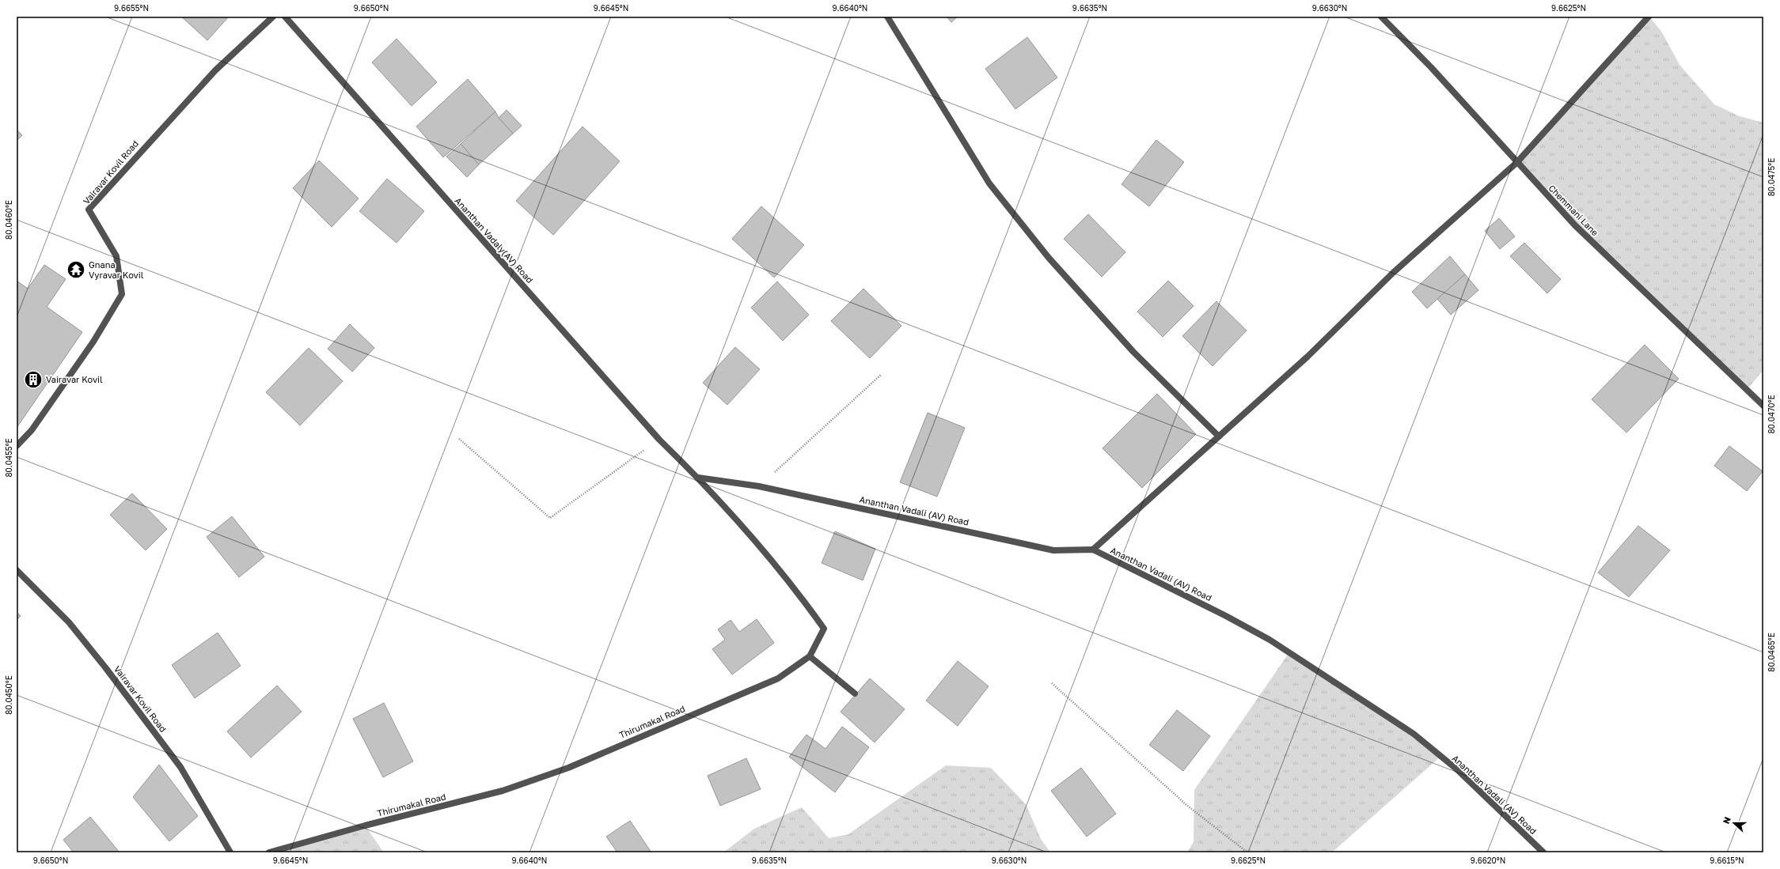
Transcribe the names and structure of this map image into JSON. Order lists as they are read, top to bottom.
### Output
{
  "streets": {
    "street": [
      "Vairavar Kovil Road",
      "Chemmani Lane",
      "Ananthan Vadaly(AV) Road",
      "Ananthan Vadali (AV) Road",
      "Thirumakal Road"
    ]
  },
  "crossings": [
    ["Ananthan Vadaly(AV) Road", "Ananthan Vadali (AV) Road"],
    ["Ananthan Vadaly(AV) Road", "Thirumakal Road"],
    ["Ananthan Vadali (AV) Road", "Thirumakal Road"]
  ],
  "places": {
    "temple": ["Gnana Vyravar Kovil"],
    "building": ["Vairavar Kovil"]
  },
  "north": "left",
  "coordinates": [
    "9.6655°N",
    "9.6650°N",
    "9.6645°N",
    "9.6640°N",
    "9.6635°N",
    "9.6630°N",
    "9.6625°N",
    "80.0475°E",
    "80.0460°E",
    "80.0470°E",
    "80.0455°E",
    "80.0465°E",
    "80.0450°E",
    "9.6620°N",
    "9.6615°N"
  ]
}
